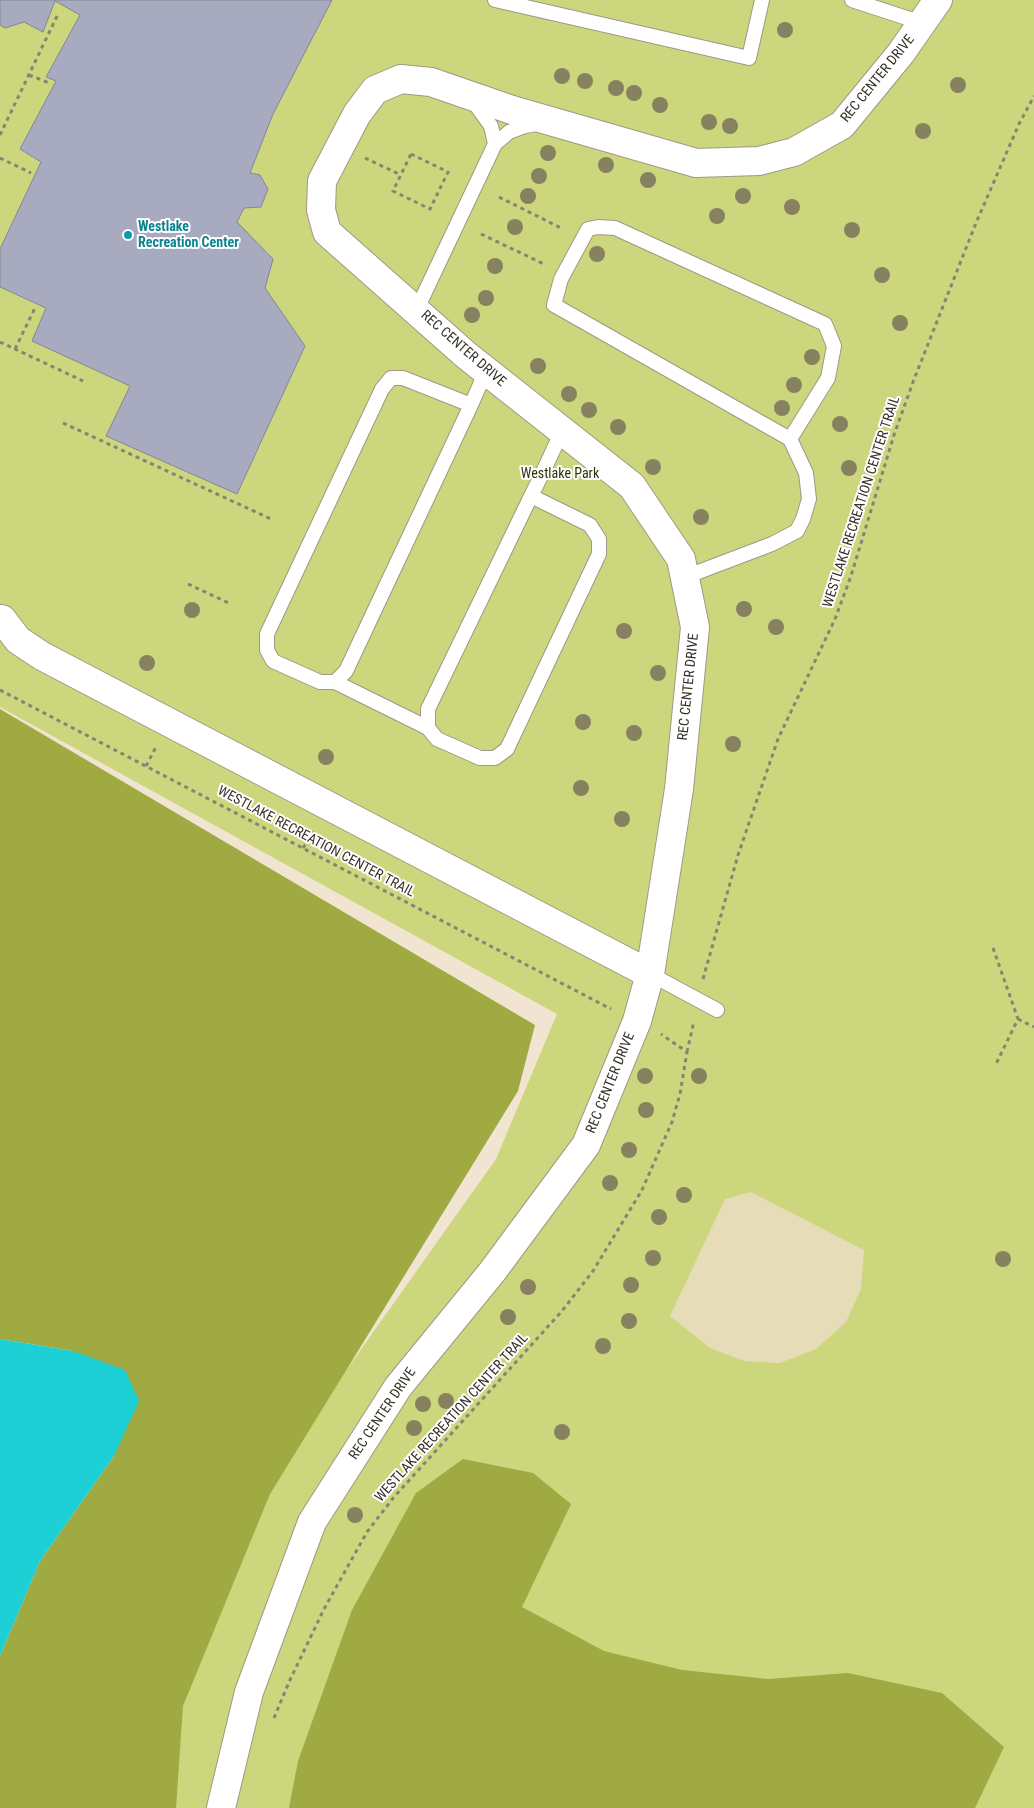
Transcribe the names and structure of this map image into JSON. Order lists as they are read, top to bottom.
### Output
{
  "streets": {
    "street": ["REC CENTER DRIVE"],
    "path": ["WESTLAKE RECREATION CENTER TRAIL"]
  },
  "parks": ["Westlake Park"],
  "places": ["Westlake Recreation Center"]
}
